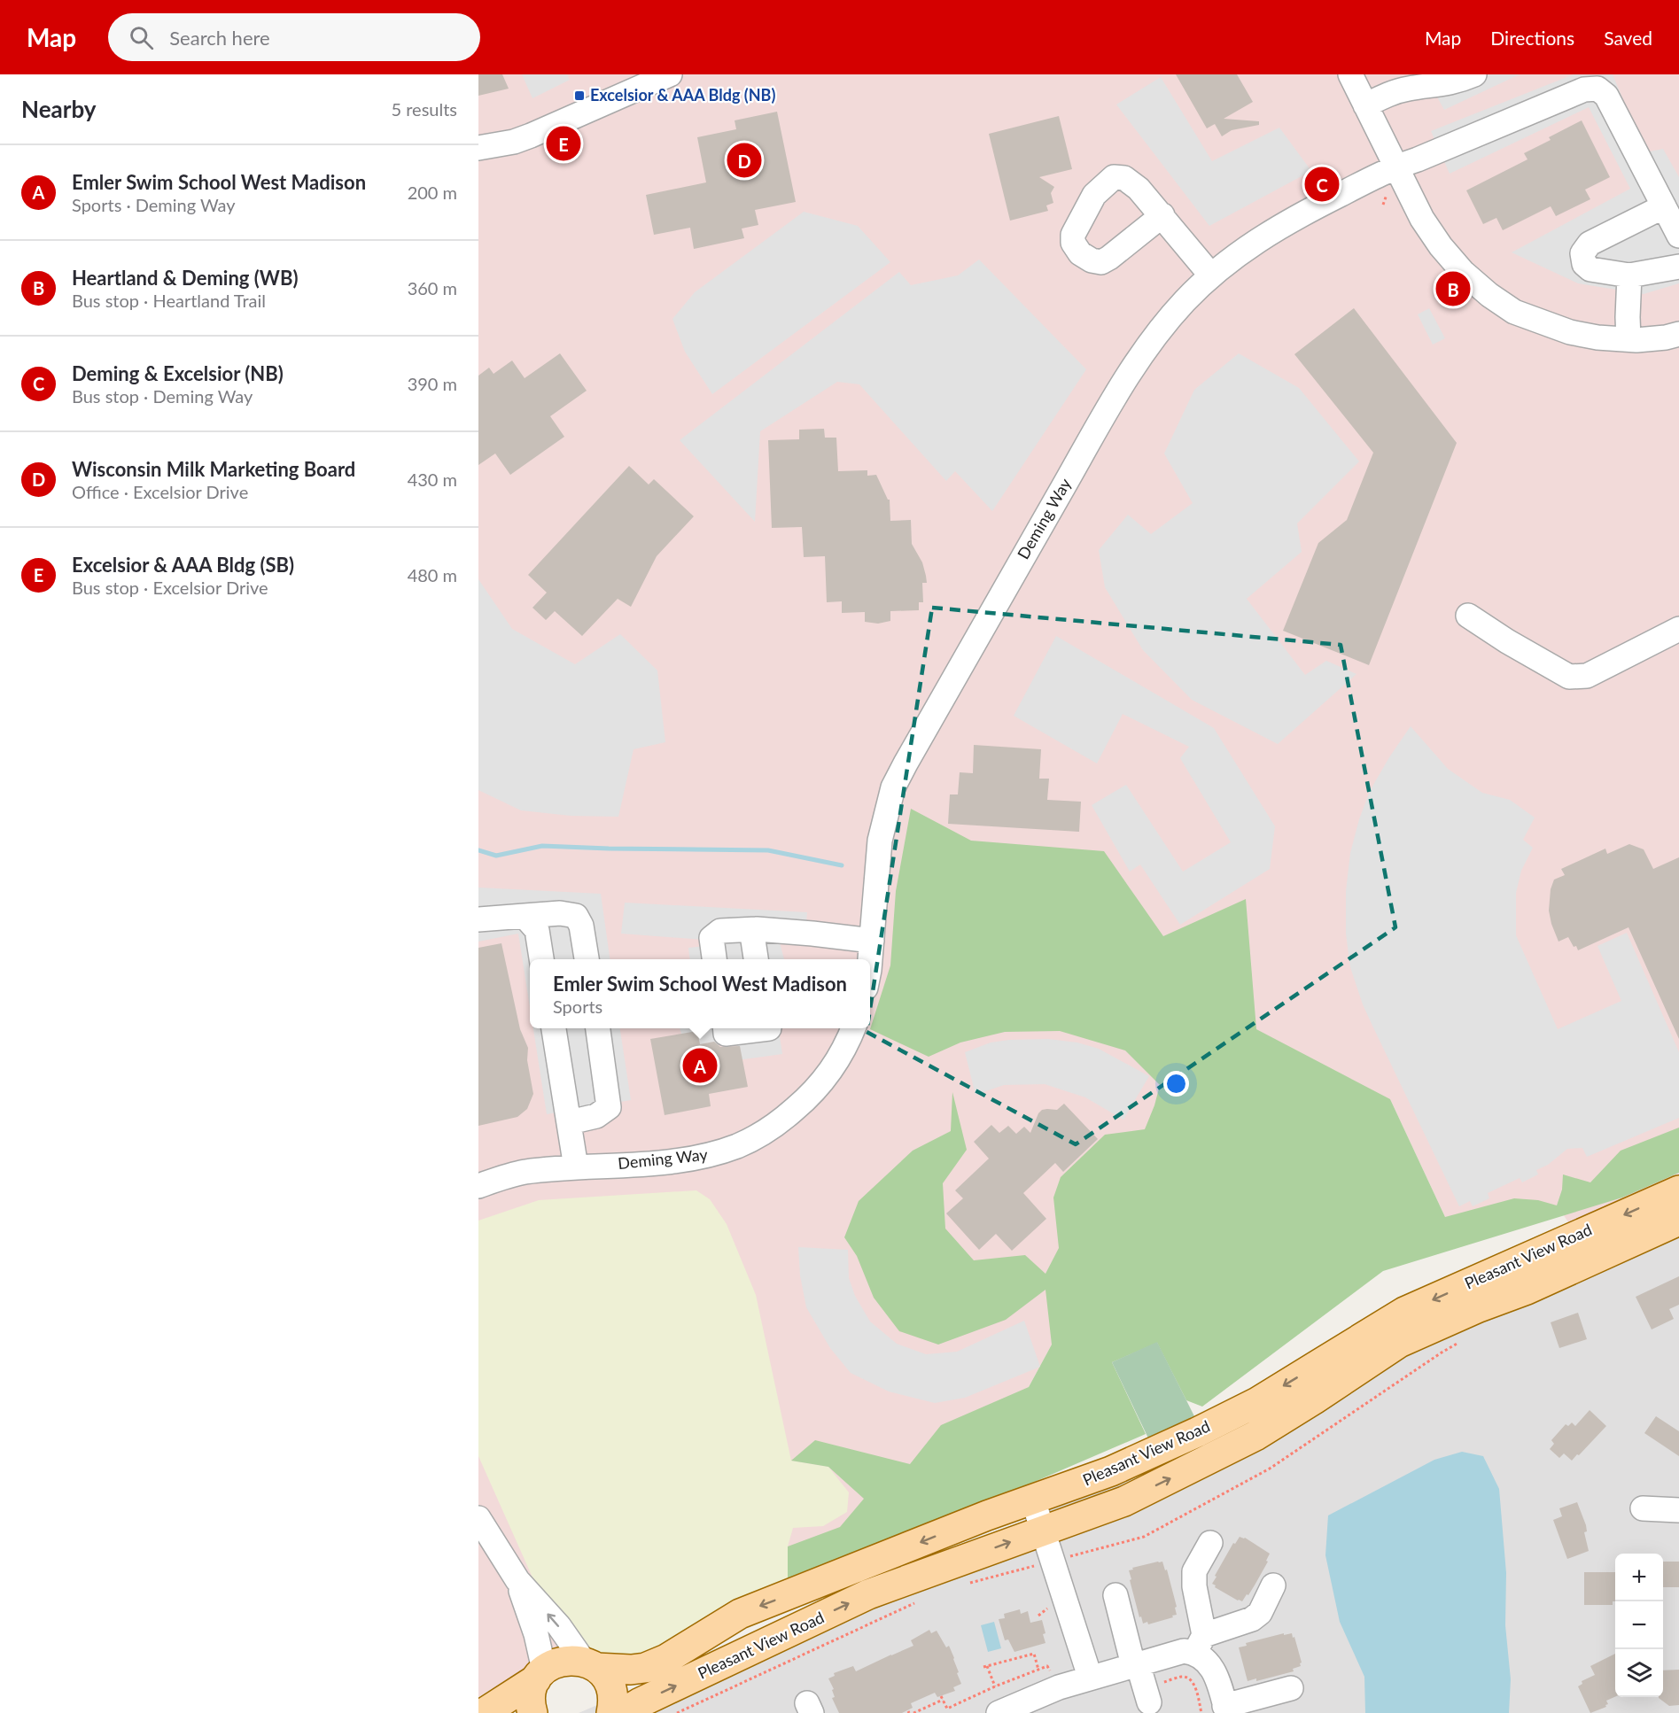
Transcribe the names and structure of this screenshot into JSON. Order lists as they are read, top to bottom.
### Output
{
  "streets": {
    "main road": ["Pleasant View Road"],
    "street": ["Deming Way"]
  },
  "places": {
    "transit": ["Excelsior & AAA Bldg (NB)"]
  },
  "page": {
    "header": "Map",
    "search": "Search here",
    "nav": ["Map", "Directions", "Saved"],
    "heading": ["Nearby", "5 results"],
    "pins": [
      "E",
      "D",
      "C",
      "B",
      "A"
    ],
    "list": [
      {
        "mark": "A",
        "name": "Emler Swim School West Madison",
        "note": "Sports · Deming Way",
        "value": "200 m"
      },
      {
        "mark": "B",
        "name": "Heartland & Deming (WB)",
        "note": "Bus stop · Heartland Trail",
        "value": "360 m"
      },
      {
        "mark": "C",
        "name": "Deming & Excelsior (NB)",
        "note": "Bus stop · Deming Way",
        "value": "390 m"
      },
      {
        "mark": "D",
        "name": "Wisconsin Milk Marketing Board",
        "note": "Office · Excelsior Drive",
        "value": "430 m"
      },
      {
        "mark": "E",
        "name": "Excelsior & AAA Bldg (SB)",
        "note": "Bus stop · Excelsior Drive",
        "value": "480 m"
      }
    ],
    "popup": ["Emler Swim School West Madison", "Sports"],
    "map_buttons": ["+", "−"]
  }
}
